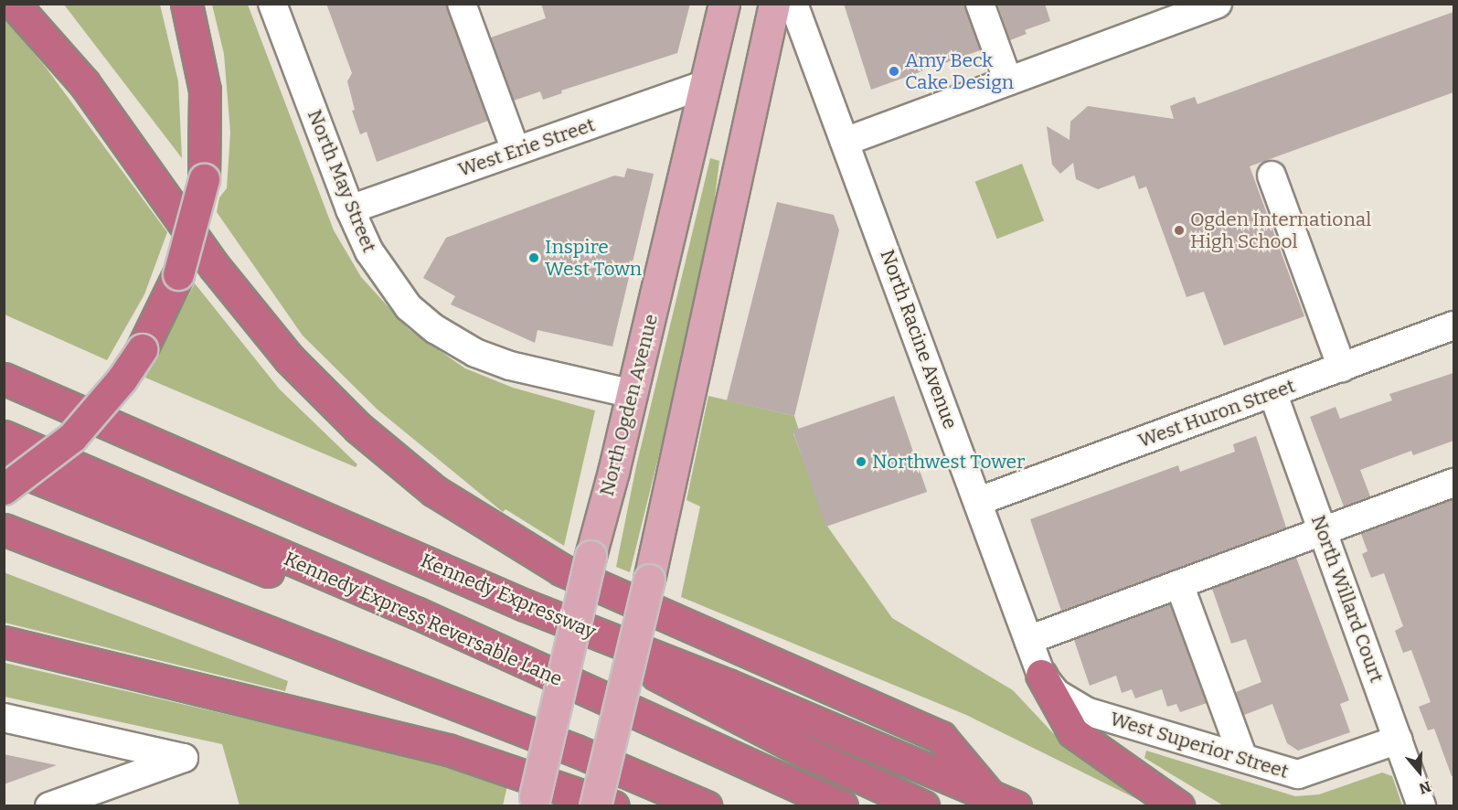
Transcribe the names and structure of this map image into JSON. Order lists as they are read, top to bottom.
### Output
{
  "streets": {
    "highway": ["Kennedy Expressway", "Kennedy Express Reversable Lane"],
    "main road": ["North Ogden Avenue"],
    "street": [
      "West Erie Street",
      "North May Street",
      "North Racine Avenue",
      "West Huron Street",
      "North Willard Court",
      "West Superior Street"
    ]
  },
  "crossings": [
    ["West Erie Street", "North May Street"],
    ["West Erie Street", "North Ogden Avenue"],
    ["North May Street", "North Ogden Avenue"],
    ["North Racine Avenue", "West Huron Street"],
    ["North Racine Avenue", "West Superior Street"],
    ["West Huron Street", "North Willard Court"],
    ["North Willard Court", "West Superior Street"]
  ],
  "places": [
    "Amy Beck Cake Design",
    "Ogden International High School",
    "Inspire West Town",
    "Northwest Tower"
  ],
  "north": "bottom"
}
